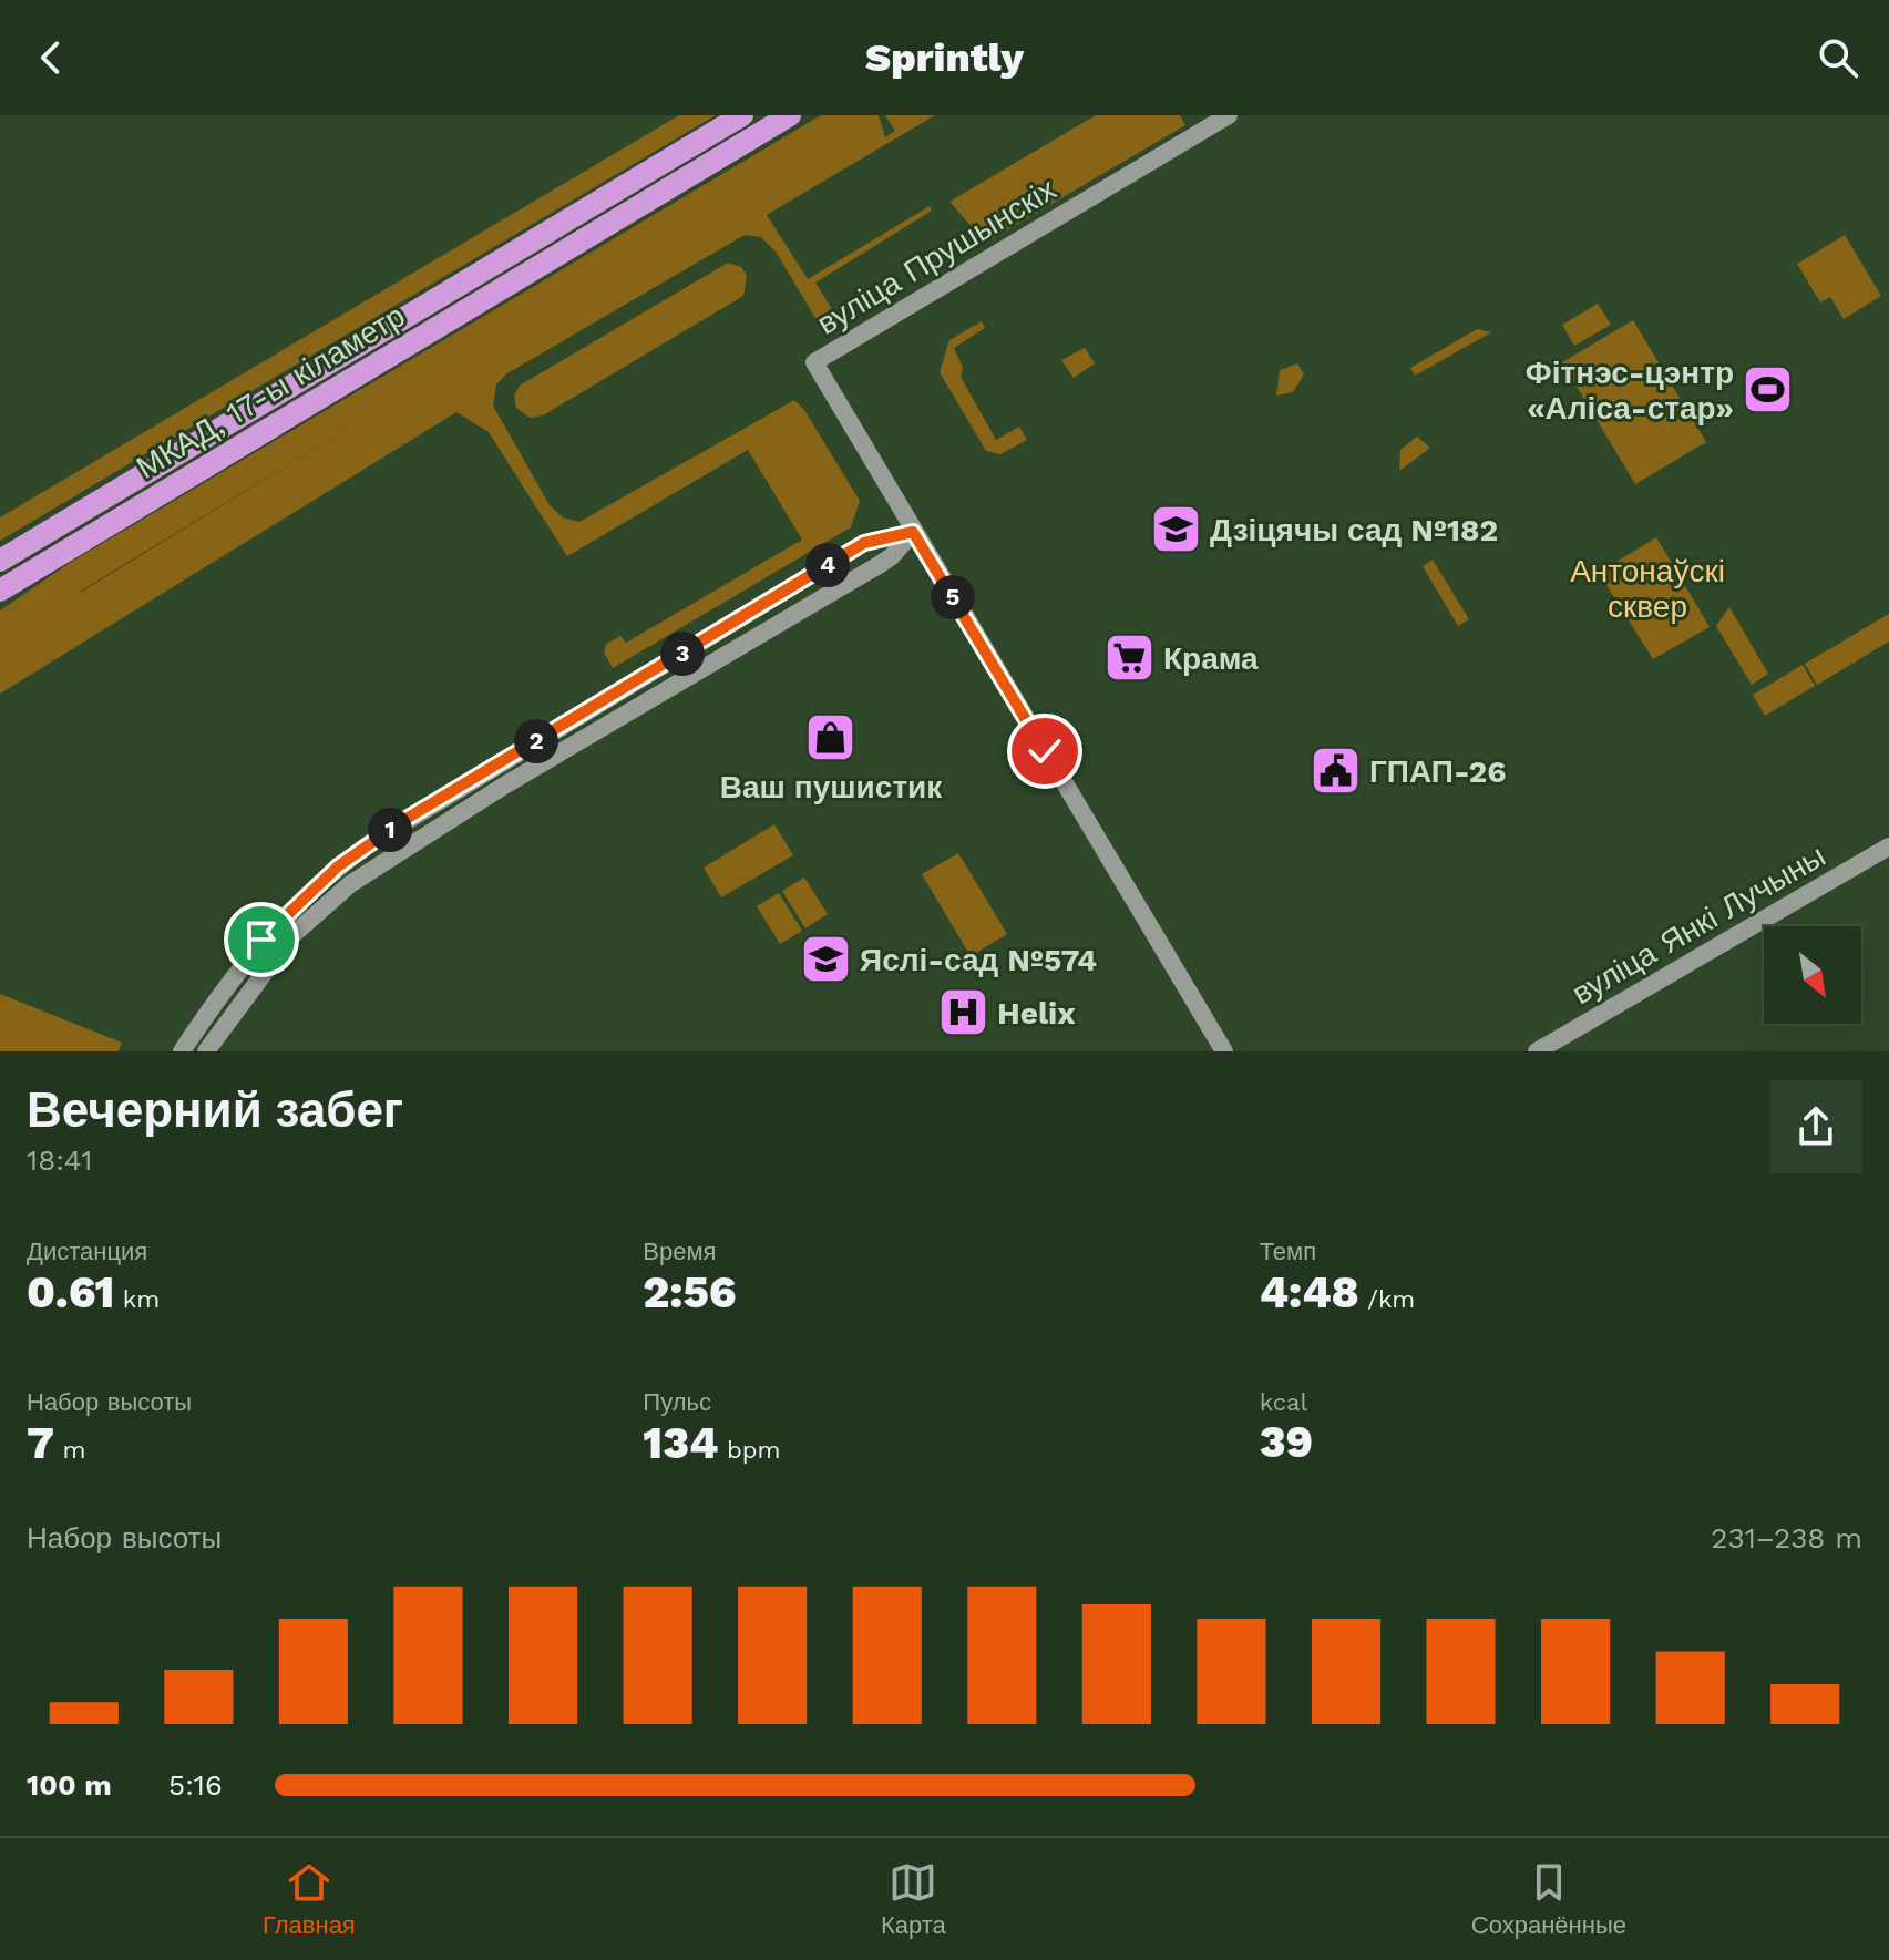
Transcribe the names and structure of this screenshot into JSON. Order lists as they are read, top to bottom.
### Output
{
  "streets": {
    "highway": ["МКАД, 17-ы кіламетр"],
    "street": ["вуліца Прушынскіх", "вуліца Янкі Лучыны"]
  },
  "parks": ["Антонаўскі сквер"],
  "places": {
    "sports": ["Фітнэс-цэнтр «Аліса-стар»"],
    "school or university": ["Дзіцячы сад №182", "Яслі-сад №574"],
    "supermarket": ["Крама"],
    "shop": ["Ваш пушистик"],
    "public building": ["ГПАП-26"],
    "hospital": ["Helix"]
  },
  "north": "bottom right",
  "page": {
    "header": "Sprintly",
    "pins": [
      "4",
      "5",
      "3",
      "2",
      "1"
    ],
    "heading": ["Вечерний забег", "18:41"],
    "stats": [
      ["Дистанция", "0.61 km"],
      ["Время", "2:56"],
      ["Темп", "4:48 /km"],
      ["Набор высоты", "7 m"],
      ["Пульс", "134 bpm"],
      ["kcal", "39"]
    ],
    "chart": ["Набор высоты", "231–238 m"],
    "list": [
      {
        "name": "100 m",
        "note": "5:16"
      }
    ],
    "tabs": ["Главная", "Карта", "Сохранённые"]
  }
}
